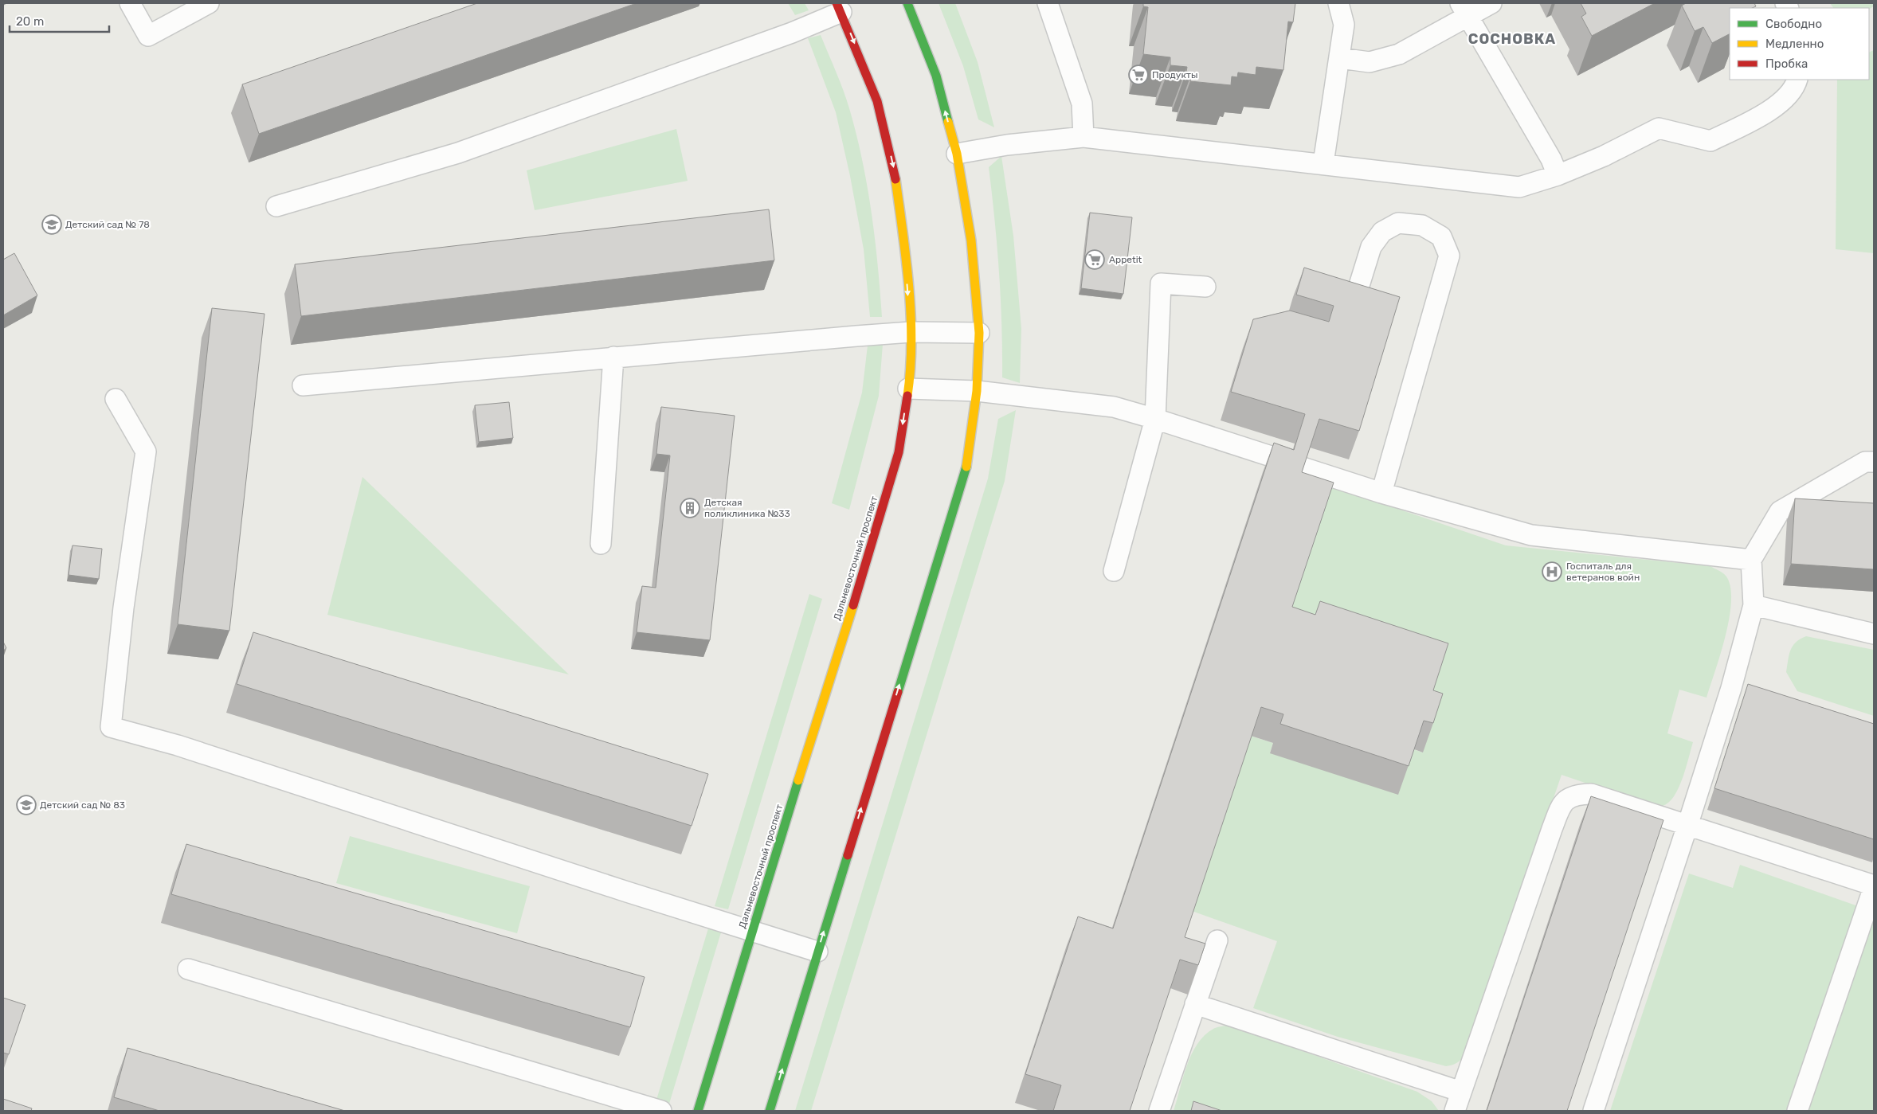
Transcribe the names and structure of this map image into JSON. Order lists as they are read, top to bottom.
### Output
{
  "streets": {
    "street": ["Дальневосточный проспект"]
  },
  "districts": ["СОСНОВКА"],
  "places": {
    "supermarket": ["Продукты", "Appetit"],
    "school or university": ["Детский сад № 78", "Детский сад № 83"],
    "building": ["Детская поликлиника №33"],
    "hospital": ["Госпиталь для ветеранов войн"]
  },
  "legend": ["Свободно", "Медленно", "Пробка"],
  "scale_bar": "20 m"
}
